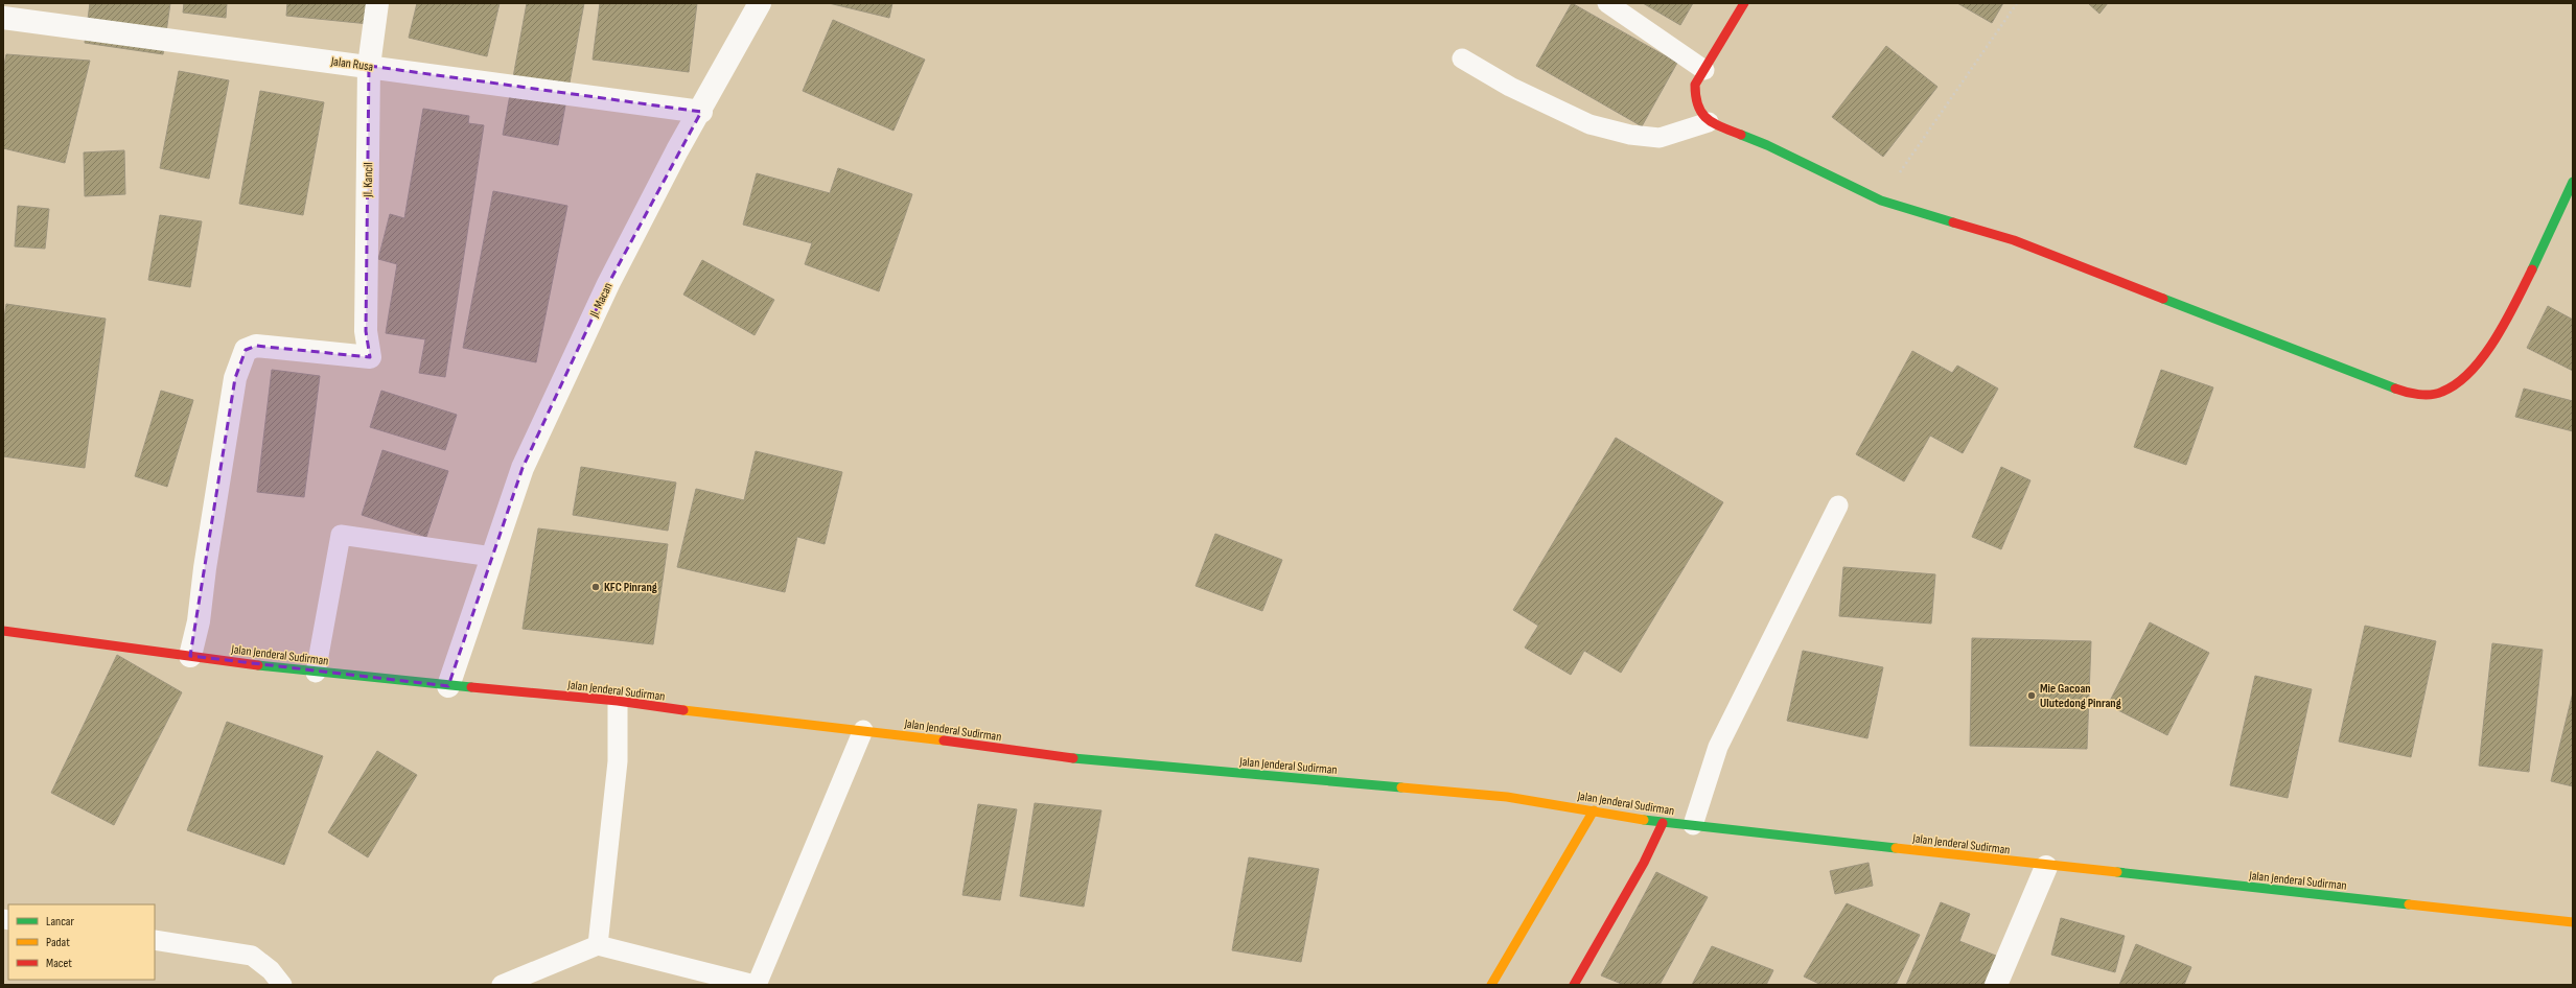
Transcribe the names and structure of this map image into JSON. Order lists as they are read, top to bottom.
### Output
{
  "streets": {
    "main road": ["Jalan Jenderal Sudirman"],
    "street": ["Jalan Rusa", "Jl. Kancil", "Jl. Macan"]
  },
  "crossings": [
    ["Jalan Rusa", "Jl. Kancil"],
    ["Jalan Rusa", "Jl. Macan"],
    ["Jl. Kancil", "Jalan Jenderal Sudirman"],
    ["Jl. Macan", "Jalan Jenderal Sudirman"]
  ],
  "places": ["KFC Pinrang", "Mie Gacoan Ulutedong Pinrang"],
  "legend": ["Lancar", "Padat", "Macet"]
}
